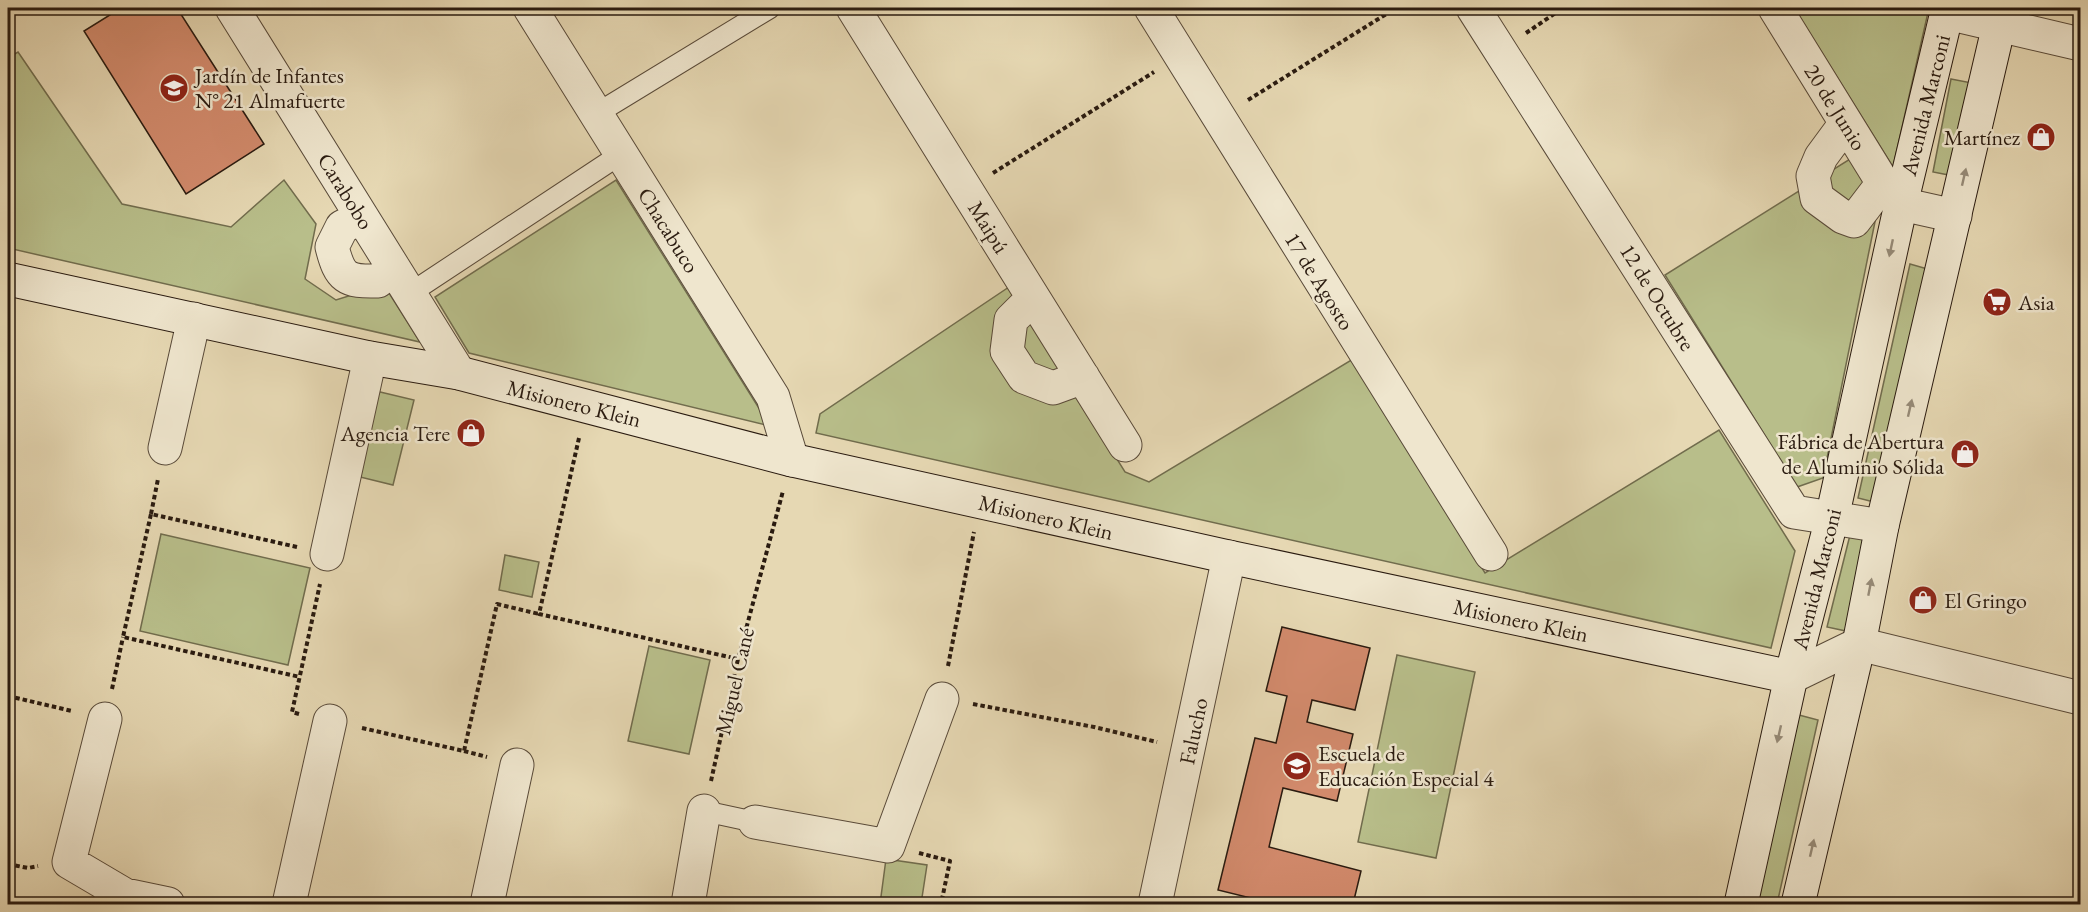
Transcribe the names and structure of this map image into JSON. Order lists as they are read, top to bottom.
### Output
{
  "streets": {
    "street": [
      "Avenida Marconi",
      "20 de Junio",
      "Carabobo",
      "Maipú",
      "Chacabuco",
      "17 de Agosto",
      "12 de Octubre",
      "Misionero Klein",
      "Falucho"
    ],
    "path": ["Miguel Cané"]
  },
  "crossings": [
    ["Avenida Marconi", "20 de Junio"],
    ["Avenida Marconi", "12 de Octubre"],
    ["Avenida Marconi", "Misionero Klein"],
    ["Carabobo", "Misionero Klein"],
    ["Chacabuco", "Misionero Klein"],
    ["Chacabuco", "Miguel Cané"],
    ["Misionero Klein", "Miguel Cané"],
    ["Misionero Klein", "Falucho"]
  ],
  "places": {
    "school or university": ["Jardín de Infantes N° 21 Almafuerte", "Escuela de Educación Especial 4"],
    "shop": [
      "Martínez",
      "Agencia Tere",
      "Fábrica de Abertura de Aluminio Sólida",
      "El Gringo"
    ],
    "supermarket": ["Asia"]
  }
}
